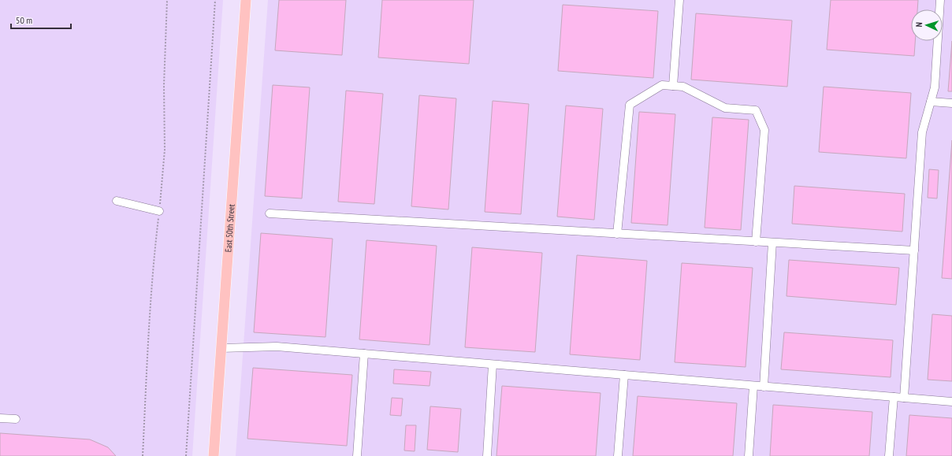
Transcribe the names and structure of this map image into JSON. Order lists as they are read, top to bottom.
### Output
{
  "streets": {
    "main road": ["East 50th Street"]
  },
  "scale_bar": "50 m",
  "north": "left"
}
